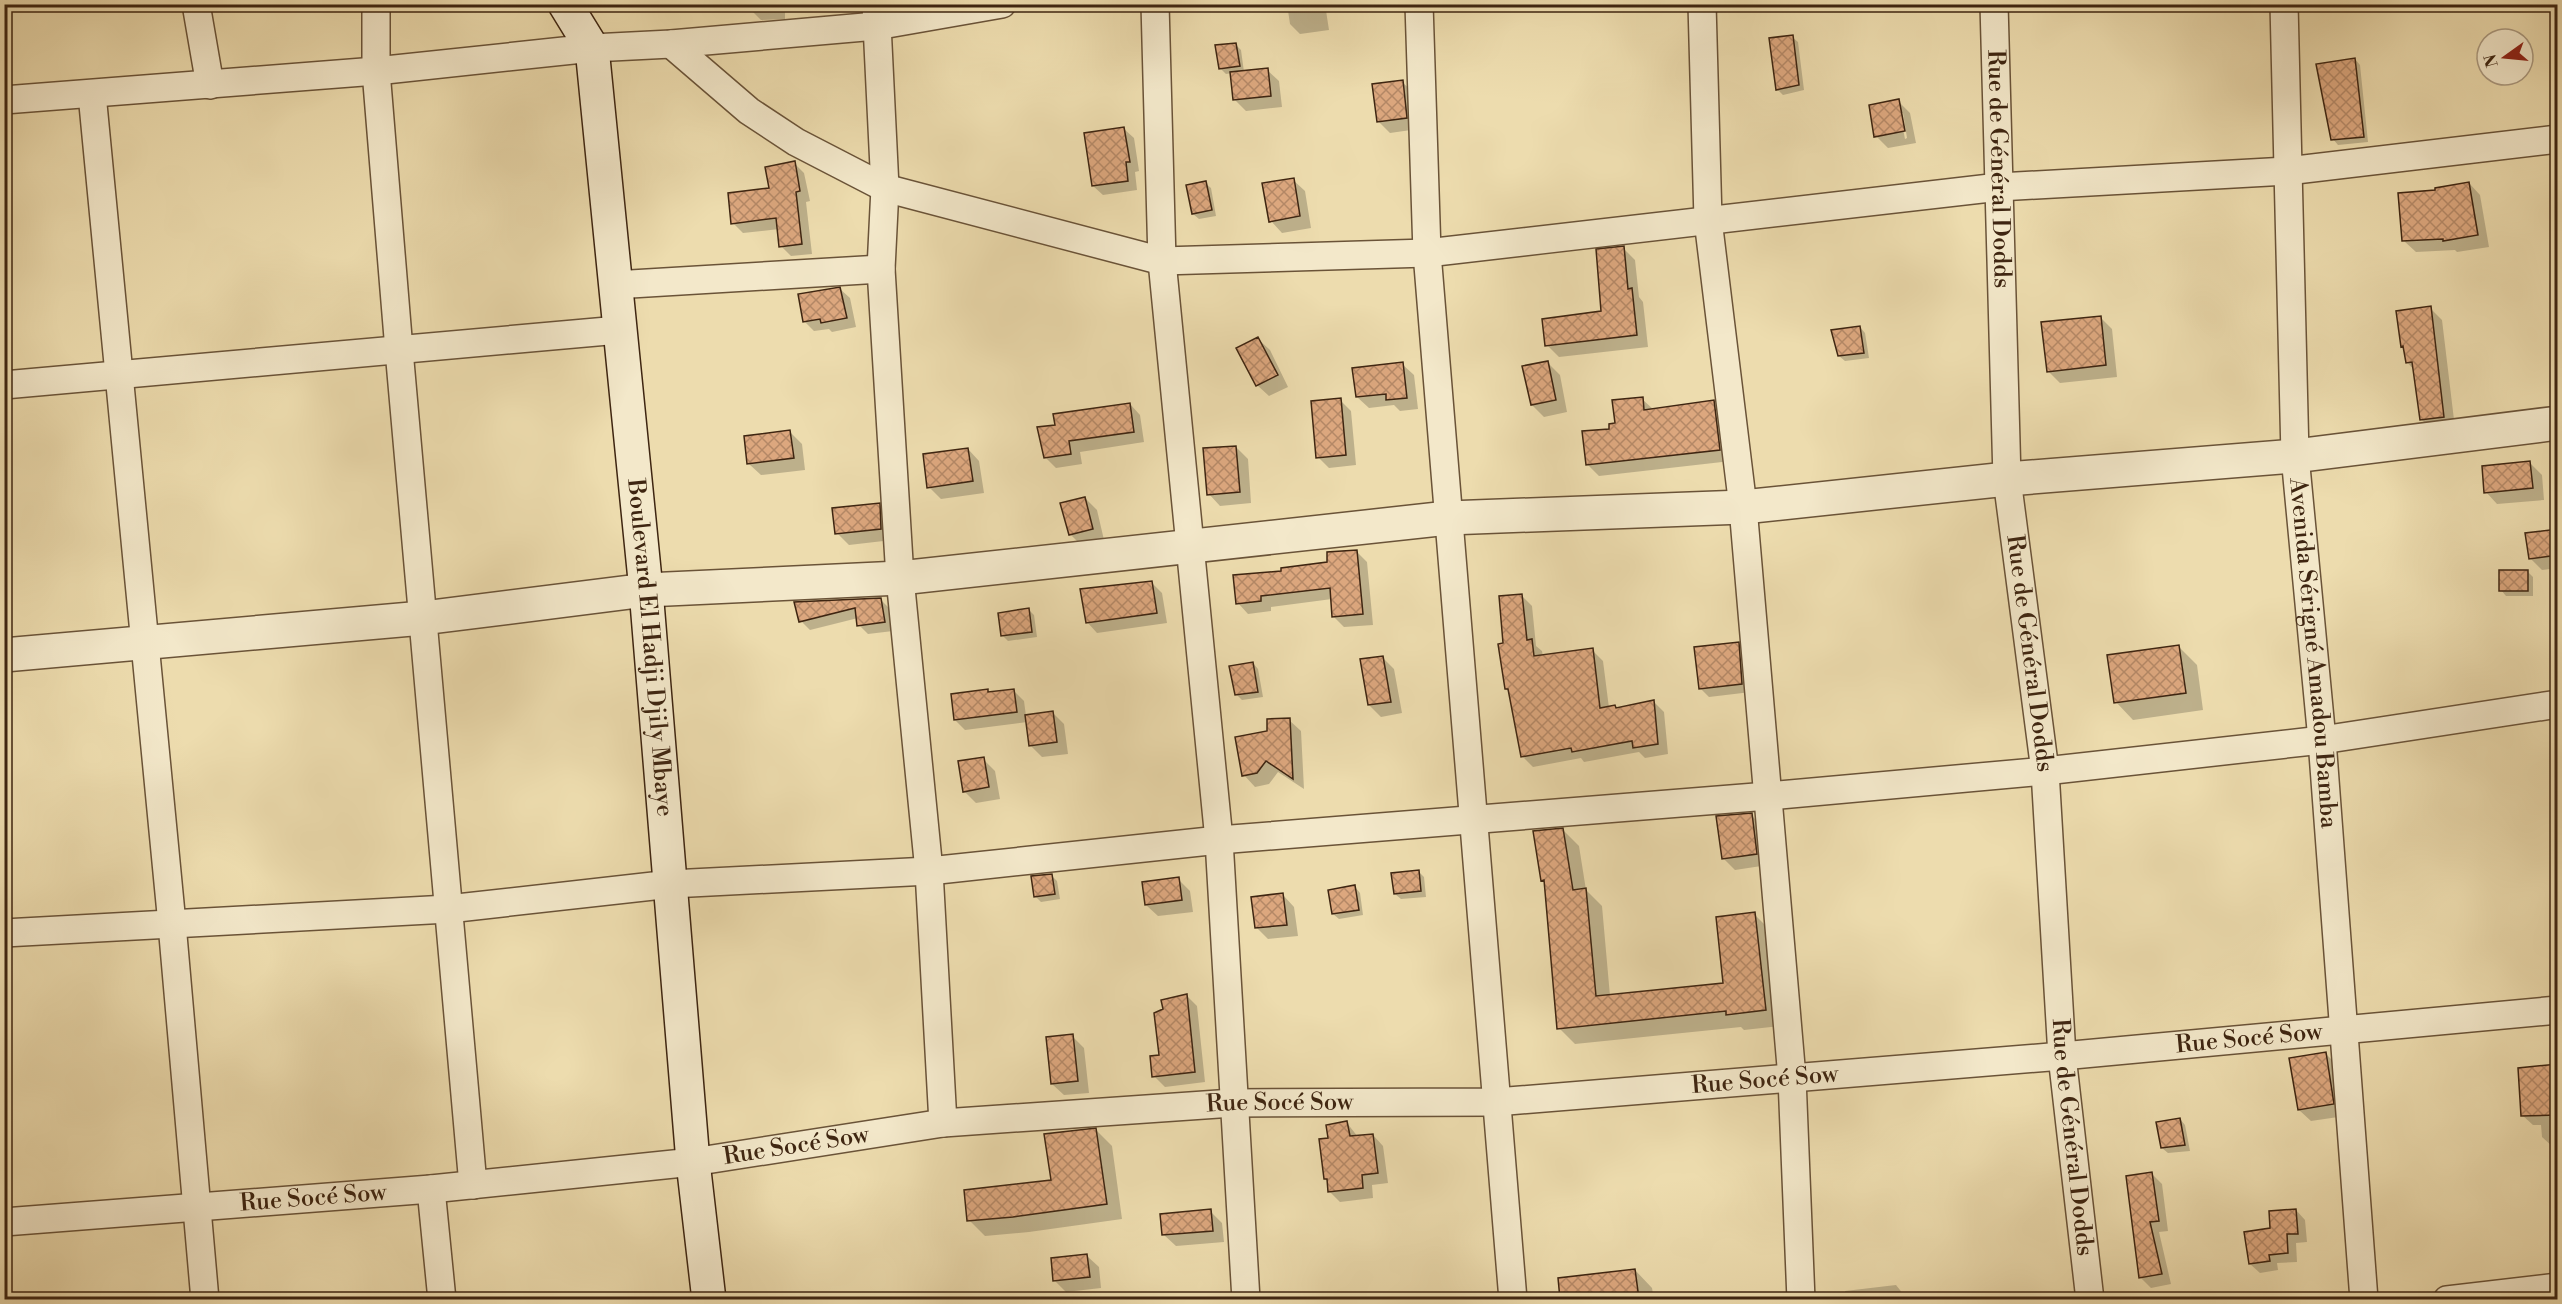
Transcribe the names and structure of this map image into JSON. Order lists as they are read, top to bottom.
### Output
{
  "streets": {
    "street": [
      "Rue de Général Dodds",
      "Boulevard El Hadji Djily Mbaye",
      "Avenida Sérigné Amadou Bamba",
      "Rue Socé Sow"
    ]
  },
  "crossings": [
    ["Rue de Général Dodds", "Rue Socé Sow"],
    ["Boulevard El Hadji Djily Mbaye", "Rue Socé Sow"],
    ["Avenida Sérigné Amadou Bamba", "Rue Socé Sow"]
  ],
  "north": "left"
}
